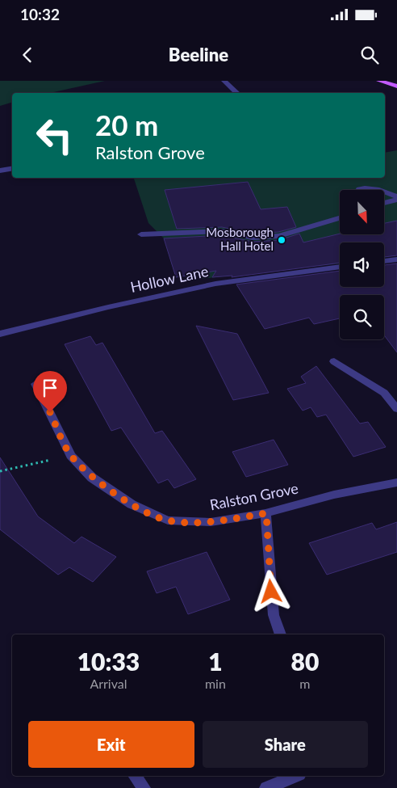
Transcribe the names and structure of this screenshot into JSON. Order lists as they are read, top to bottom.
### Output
{
  "streets": {
    "street": ["Hollow Lane", "Ralston Grove"]
  },
  "places": ["Mosborough Hall Hotel"],
  "north": "bottom right",
  "page": {
    "status": "10:32",
    "header": "Beeline",
    "turn": ["20 m", "Ralston Grove"],
    "eta": [
      "10:33",
      "Arrival",
      "1",
      "min",
      "80",
      "m"
    ],
    "buttons": ["Exit", "Share"]
  }
}
